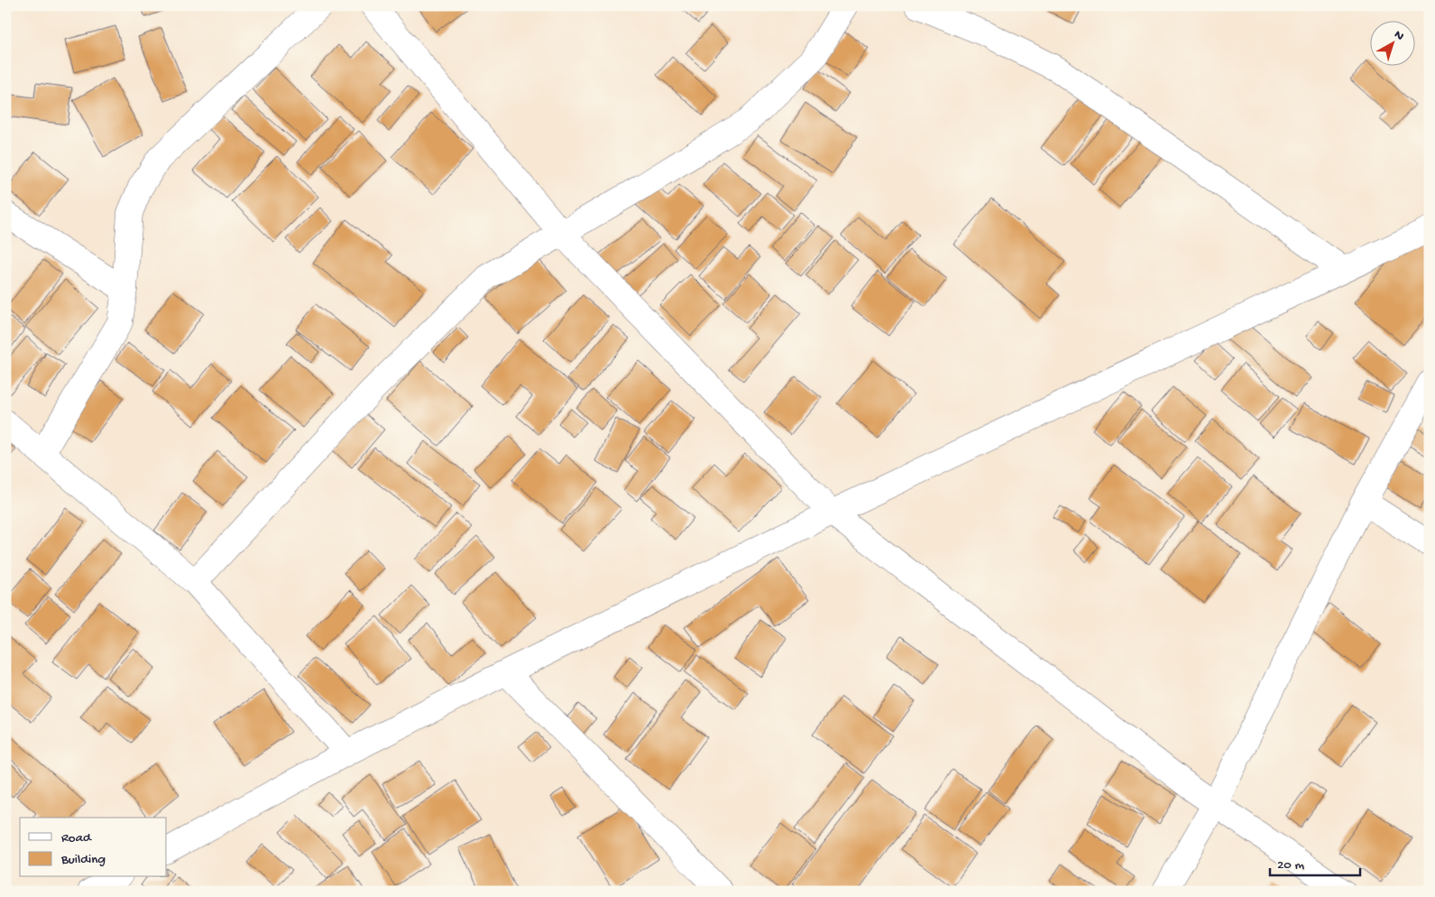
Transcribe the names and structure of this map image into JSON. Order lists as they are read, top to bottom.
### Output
{
  "legend": ["Road", "Building"],
  "scale_bar": "20 m",
  "north": "top right"
}
